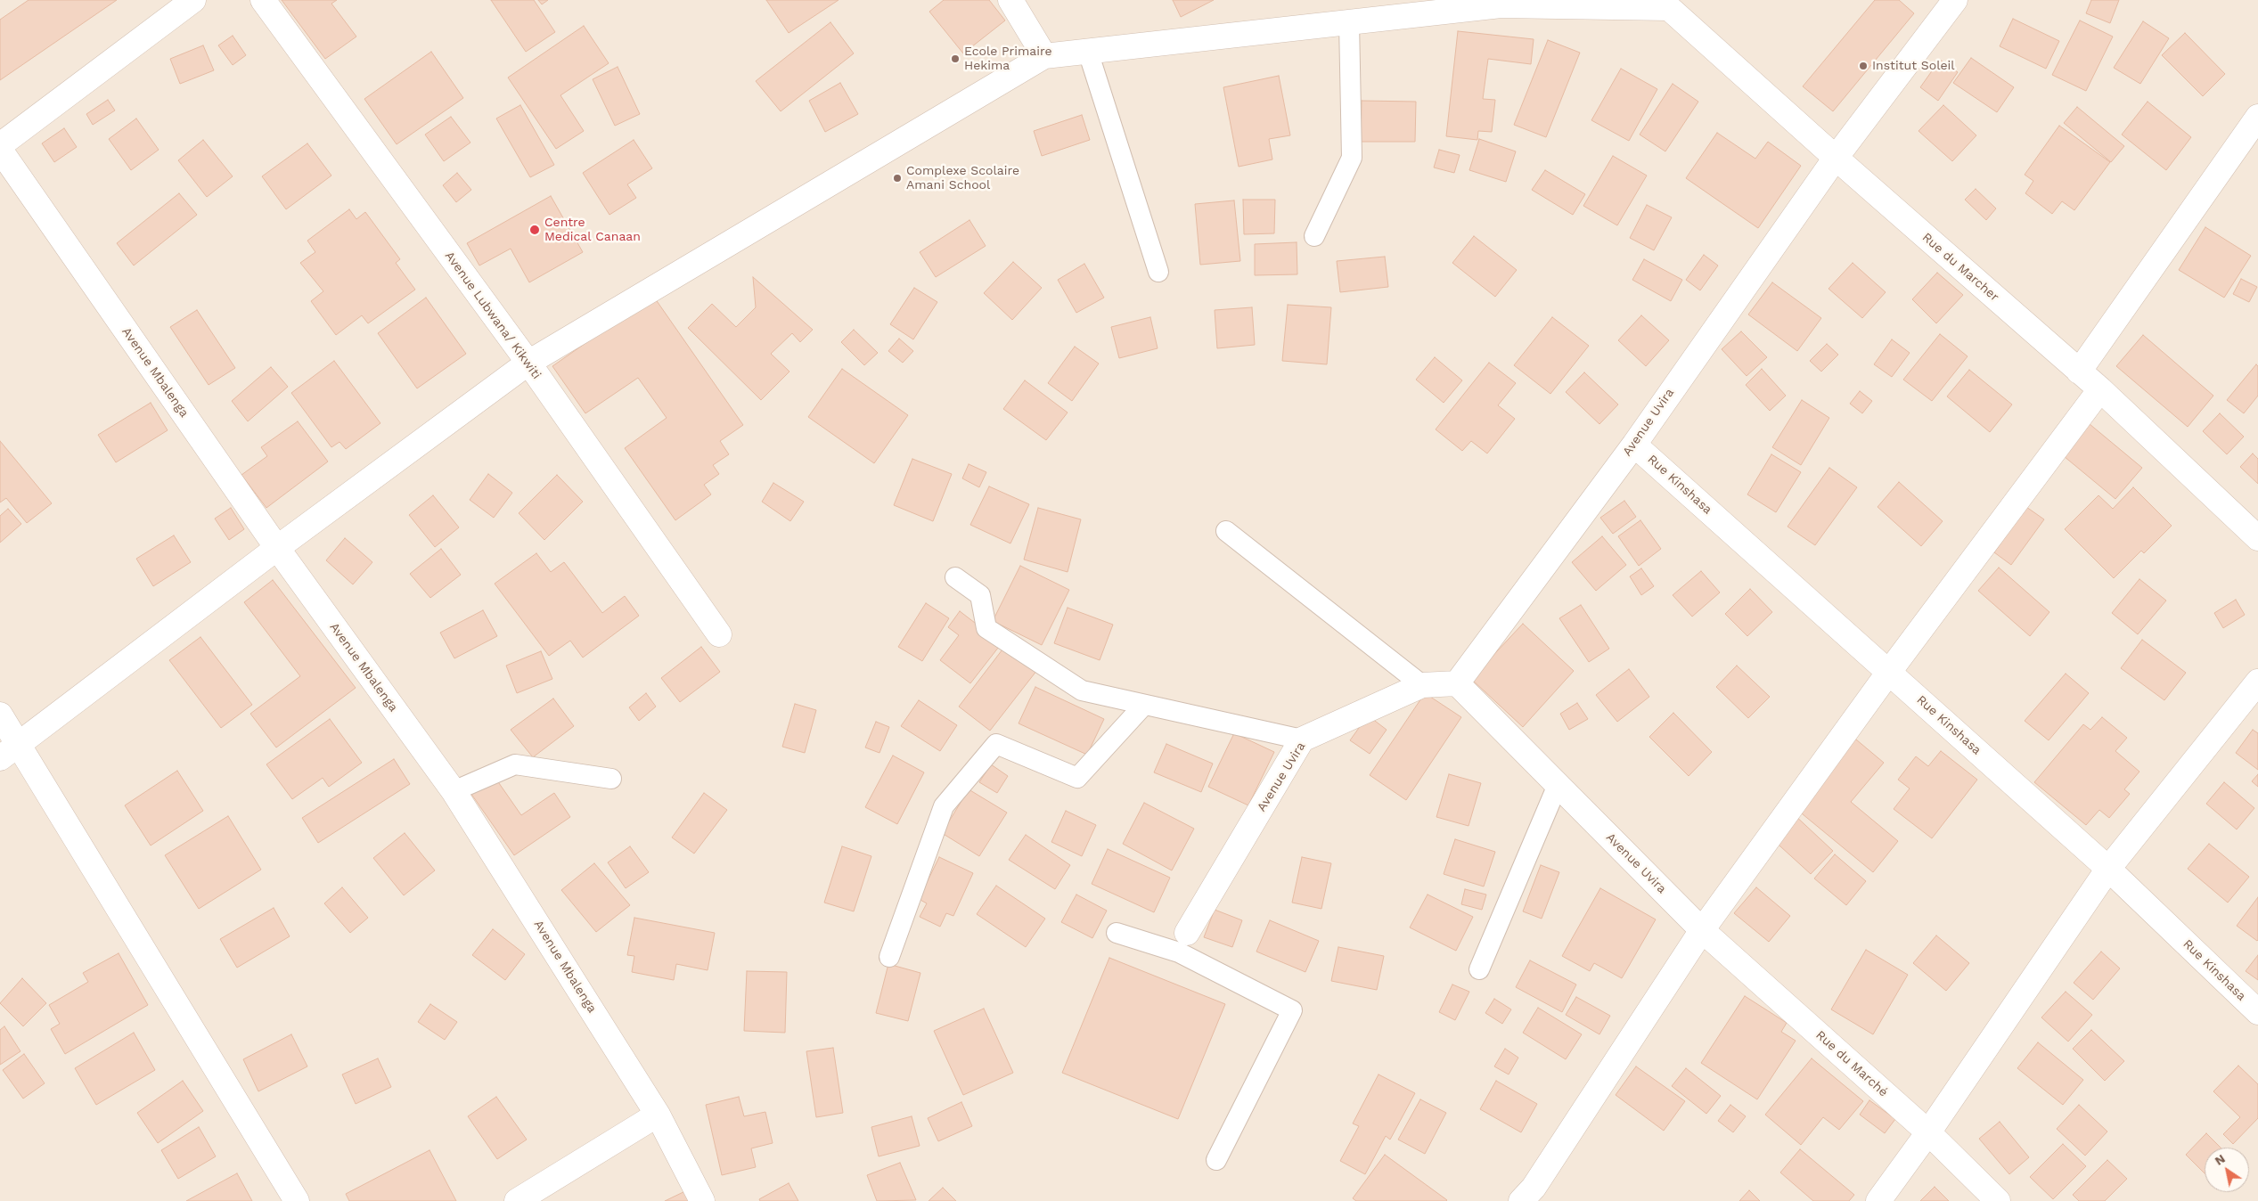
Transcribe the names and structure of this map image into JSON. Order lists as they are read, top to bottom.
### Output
{
  "streets": {
    "street": [
      "Rue du Marcher",
      "Avenue Lubwana/ Kikwiti",
      "Avenue Mbalenga",
      "Avenue Uvira",
      "Rue Kinshasa",
      "Rue du Marché"
    ]
  },
  "crossings": [
    ["Rue du Marcher", "Avenue Uvira"],
    ["Avenue Uvira", "Rue Kinshasa"],
    ["Avenue Uvira", "Rue du Marché"]
  ],
  "places": [
    "Ecole Primaire Hekima",
    "Institut Soleil",
    "Complexe Scolaire Amani School",
    "Centre Medical Canaan"
  ],
  "north": "top left"
}
